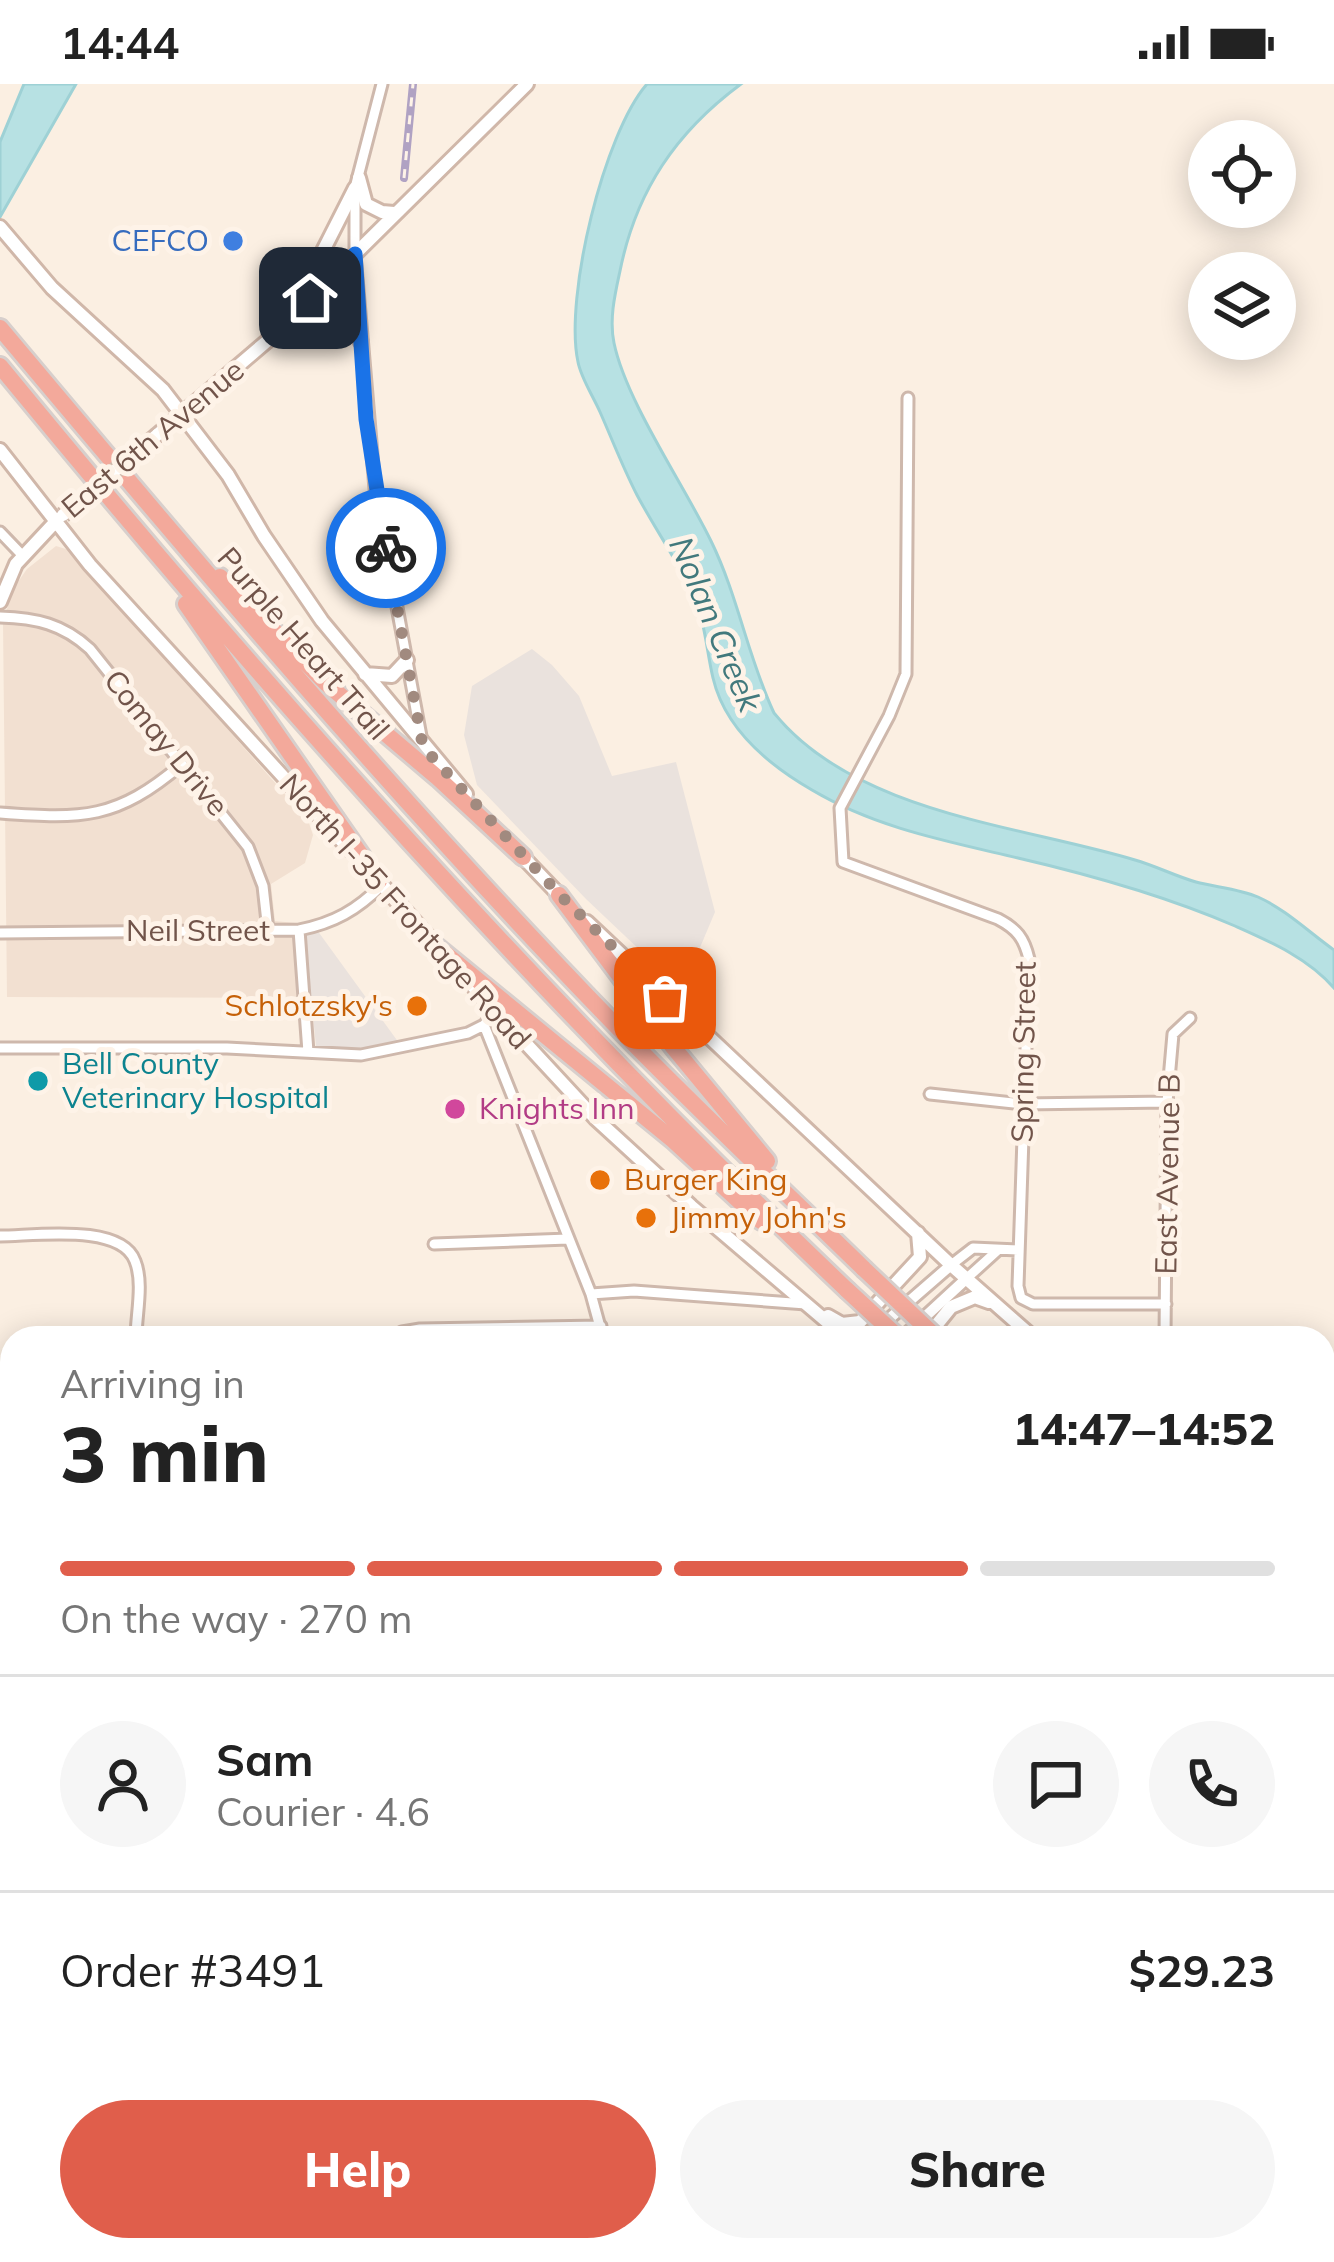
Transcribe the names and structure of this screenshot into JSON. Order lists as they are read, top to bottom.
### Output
{
  "streets": {
    "highway": ["Purple Heart Trail"],
    "main road": ["East 6th Avenue", "North I-35 Frontage Road"],
    "street": [
      "Comay Drive",
      "Neil Street",
      "Spring Street",
      "East Avenue B"
    ]
  },
  "crossings": [
    ["East 6th Avenue", "North I-35 Frontage Road"],
    ["Comay Drive", "Neil Street"],
    ["North I-35 Frontage Road", "Neil Street"],
    ["Spring Street", "East Avenue B"]
  ],
  "water": ["Nolan Creek"],
  "places": [
    "CEFCO",
    "Schlotzsky's",
    "Bell County Veterinary Hospital",
    "Knights Inn",
    "Burger King",
    "Jimmy John's"
  ],
  "page": {
    "status": "14:44",
    "heading": ["3 min", "Arriving in", "14:47–14:52"],
    "panel": [
      "Sam",
      "Courier · 4.6",
      "Order #3491",
      "$29.23"
    ],
    "bar": "On the way · 270 m",
    "buttons": ["Help", "Share"]
  }
}
